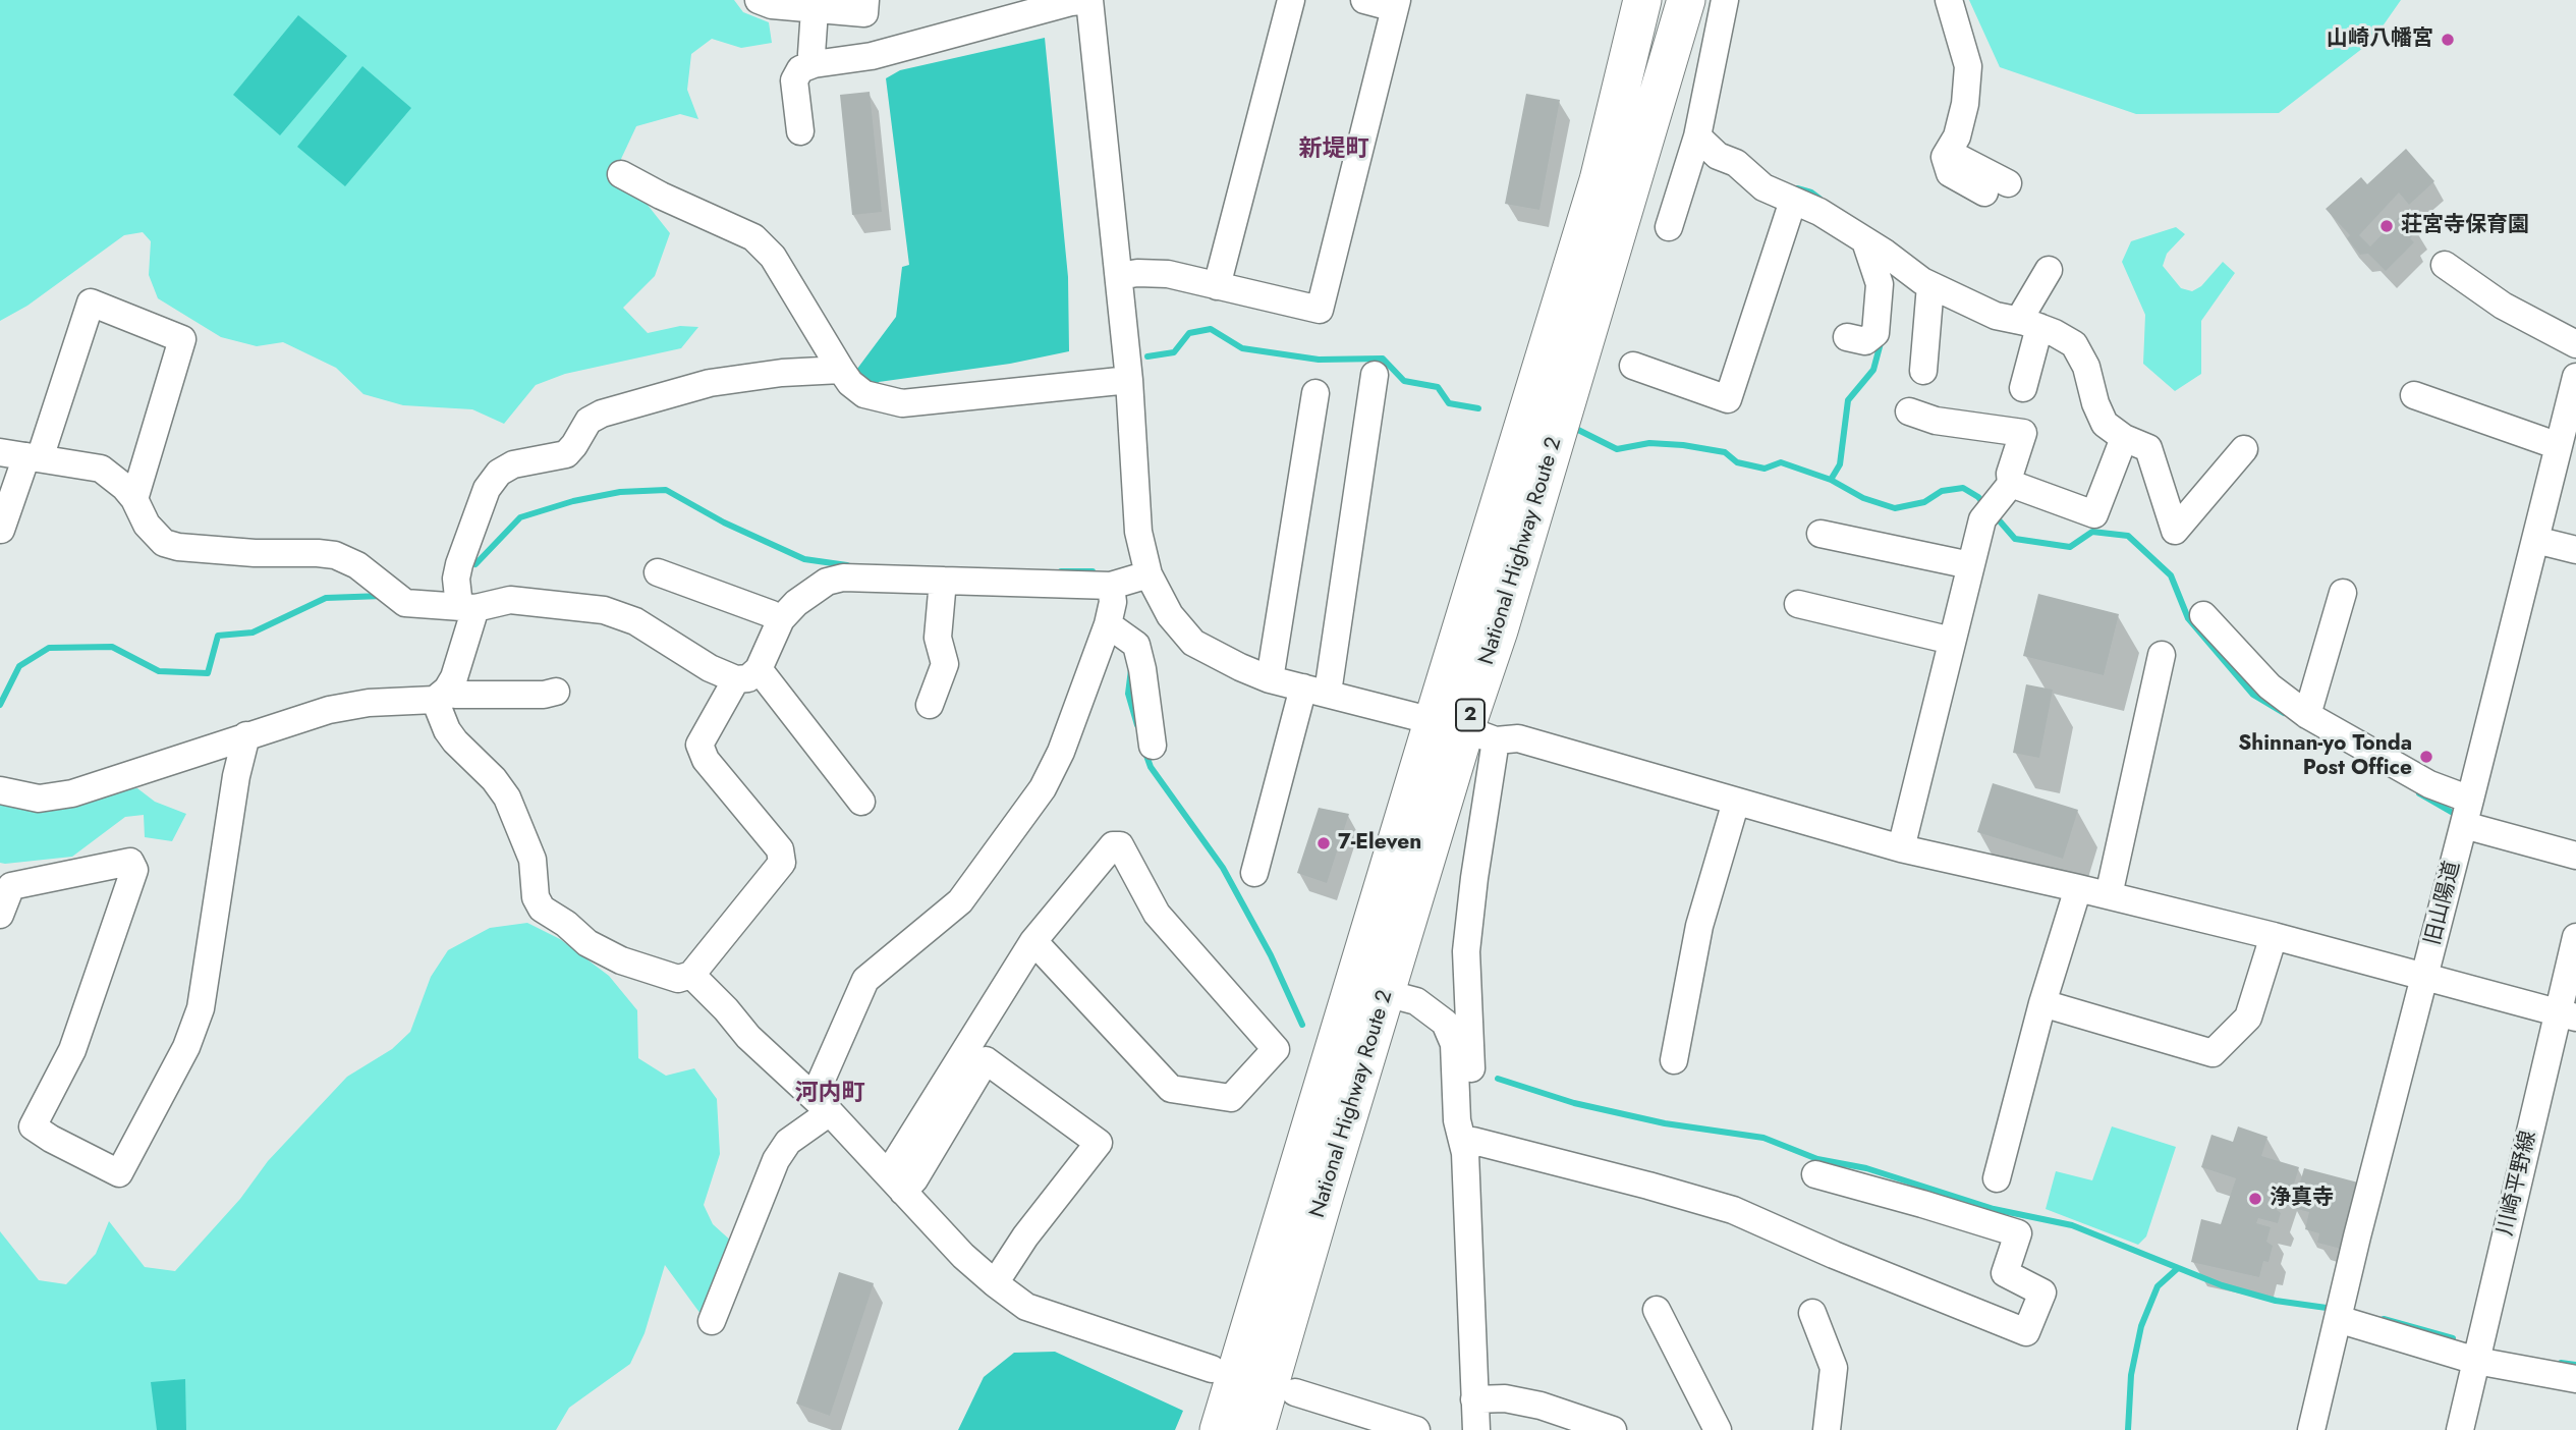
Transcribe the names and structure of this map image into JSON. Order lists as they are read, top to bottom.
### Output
{
  "streets": {
    "highway": ["National Highway Route 2", "2"],
    "street": ["旧山陽道", "川崎平野線"]
  },
  "districts": ["新堤町", "河内町"],
  "places": [
    "山崎八幡宮",
    "荘宮寺保育園",
    "Shinnan-yo Tonda Post Office",
    "7-Eleven",
    "浄真寺"
  ]
}
